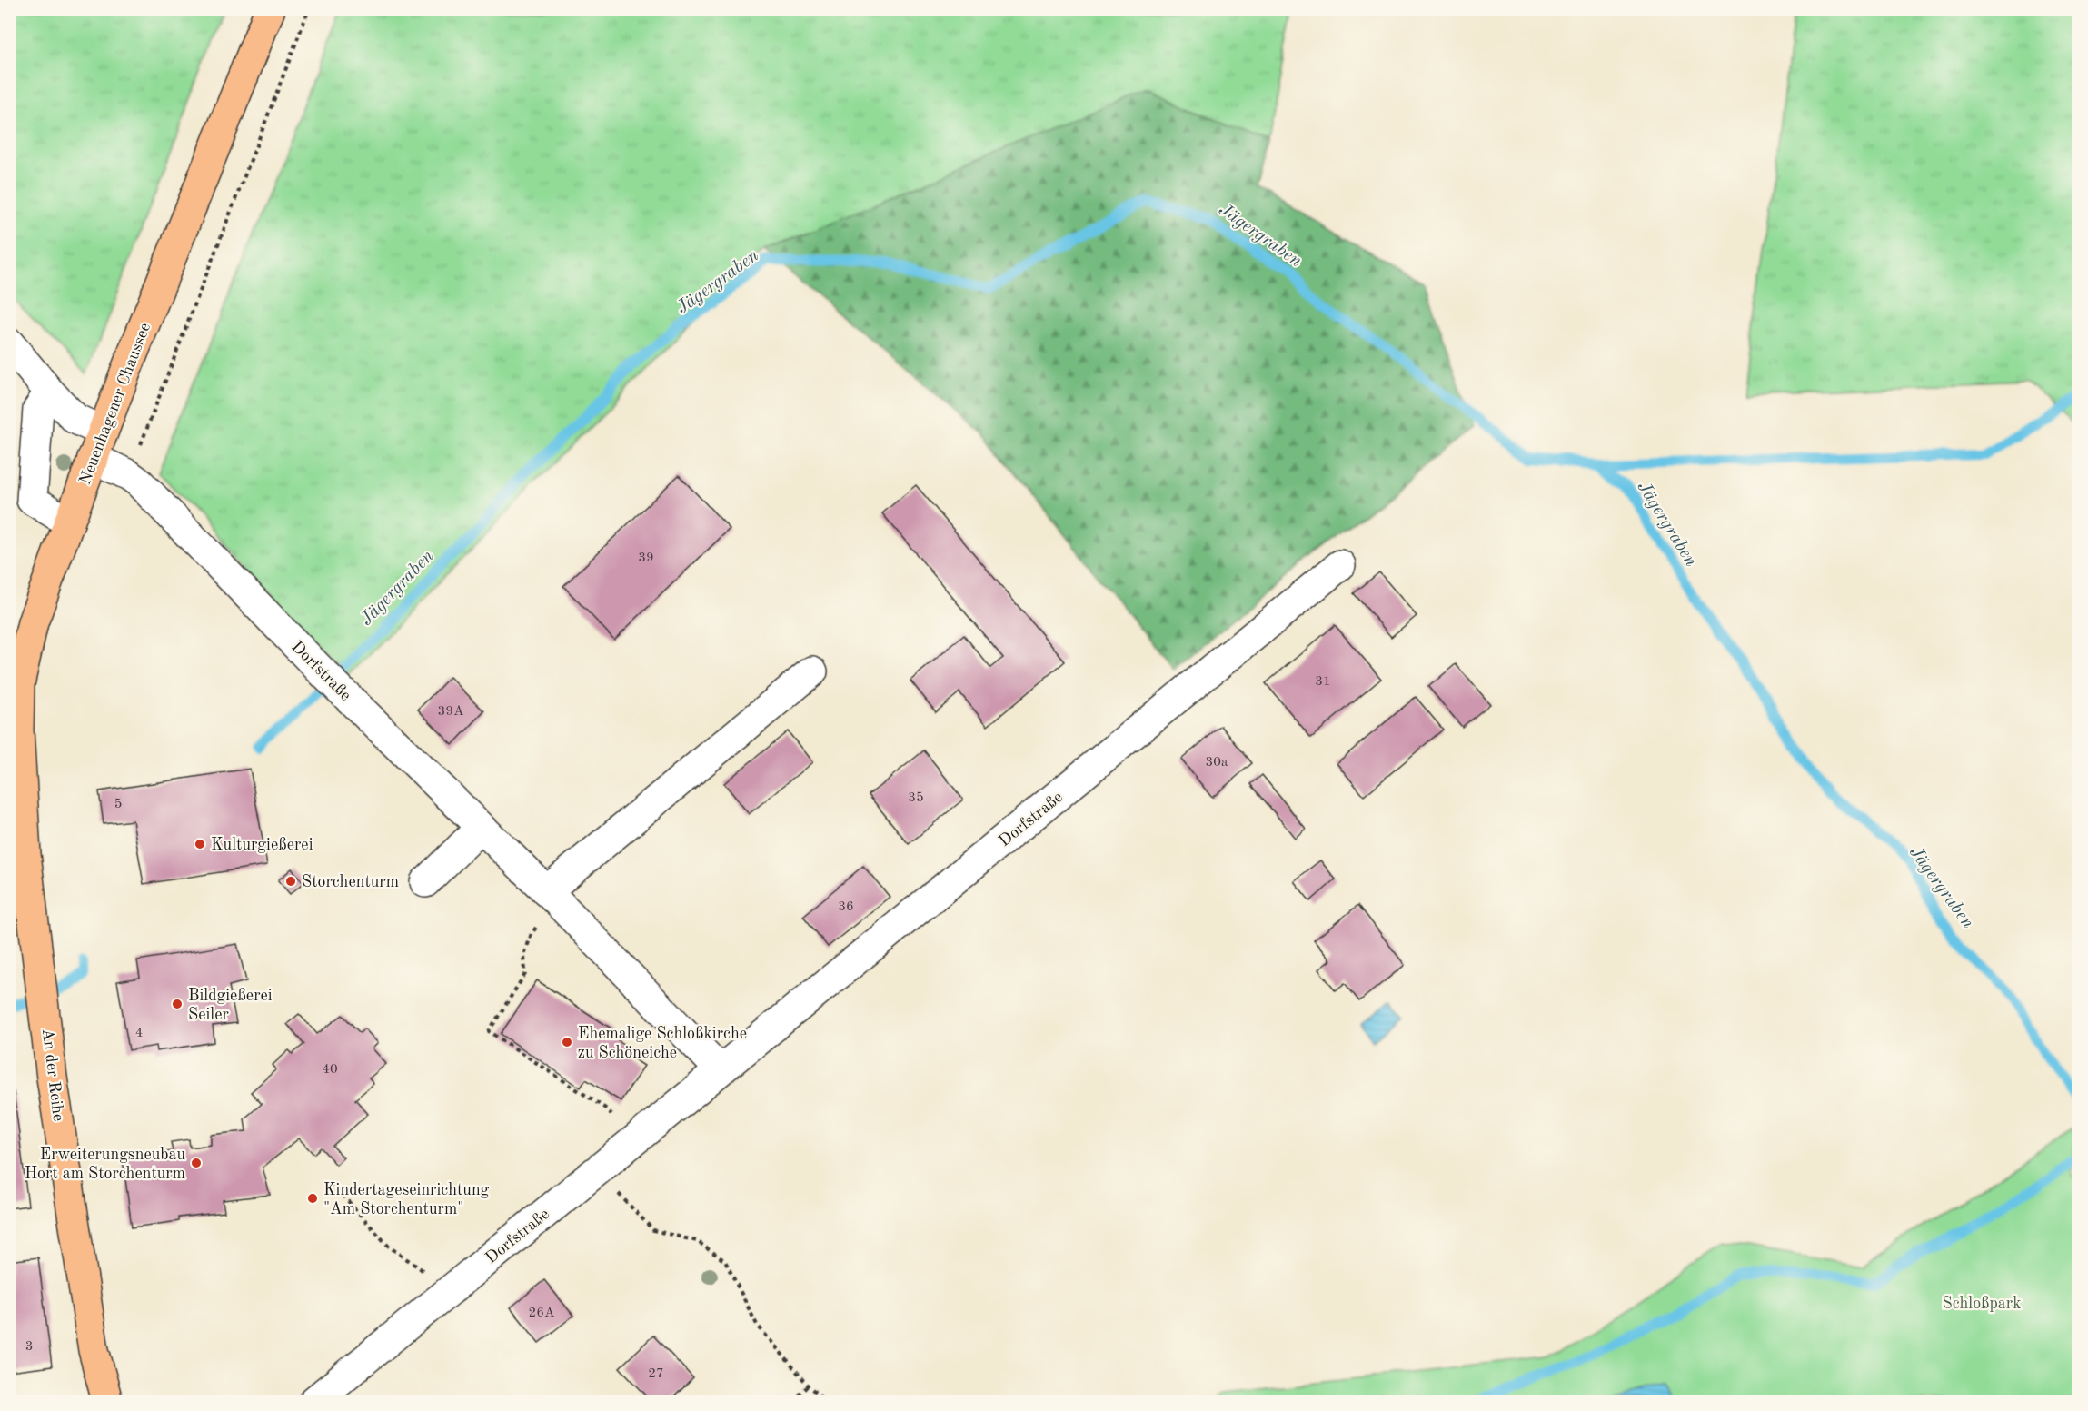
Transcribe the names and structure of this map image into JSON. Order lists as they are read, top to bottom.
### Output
{
  "streets": {
    "main road": ["Neuenhagener Chaussee", "An der Reihe"],
    "street": ["Dorfstraße"]
  },
  "crossings": [
    ["Neuenhagener Chaussee", "Dorfstraße"],
    ["Neuenhagener Chaussee", "An der Reihe"]
  ],
  "water": ["Jägergraben"],
  "parks": ["Schloßpark"],
  "places": [
    "Kulturgießerei",
    "Storchenturm",
    "Bildgießerei Seiler",
    "Ehemalige Schloßkirche zu Schöneiche",
    "Erweiterungsneubau Hort am Storchenturm",
    "Kindertageseinrichtung \"Am Storchenturm\""
  ],
  "house_numbers": [
    "39",
    "31",
    "39A",
    "30a",
    "35",
    "5",
    "36",
    "4",
    "40",
    "26A",
    "3",
    "27"
  ]
}
